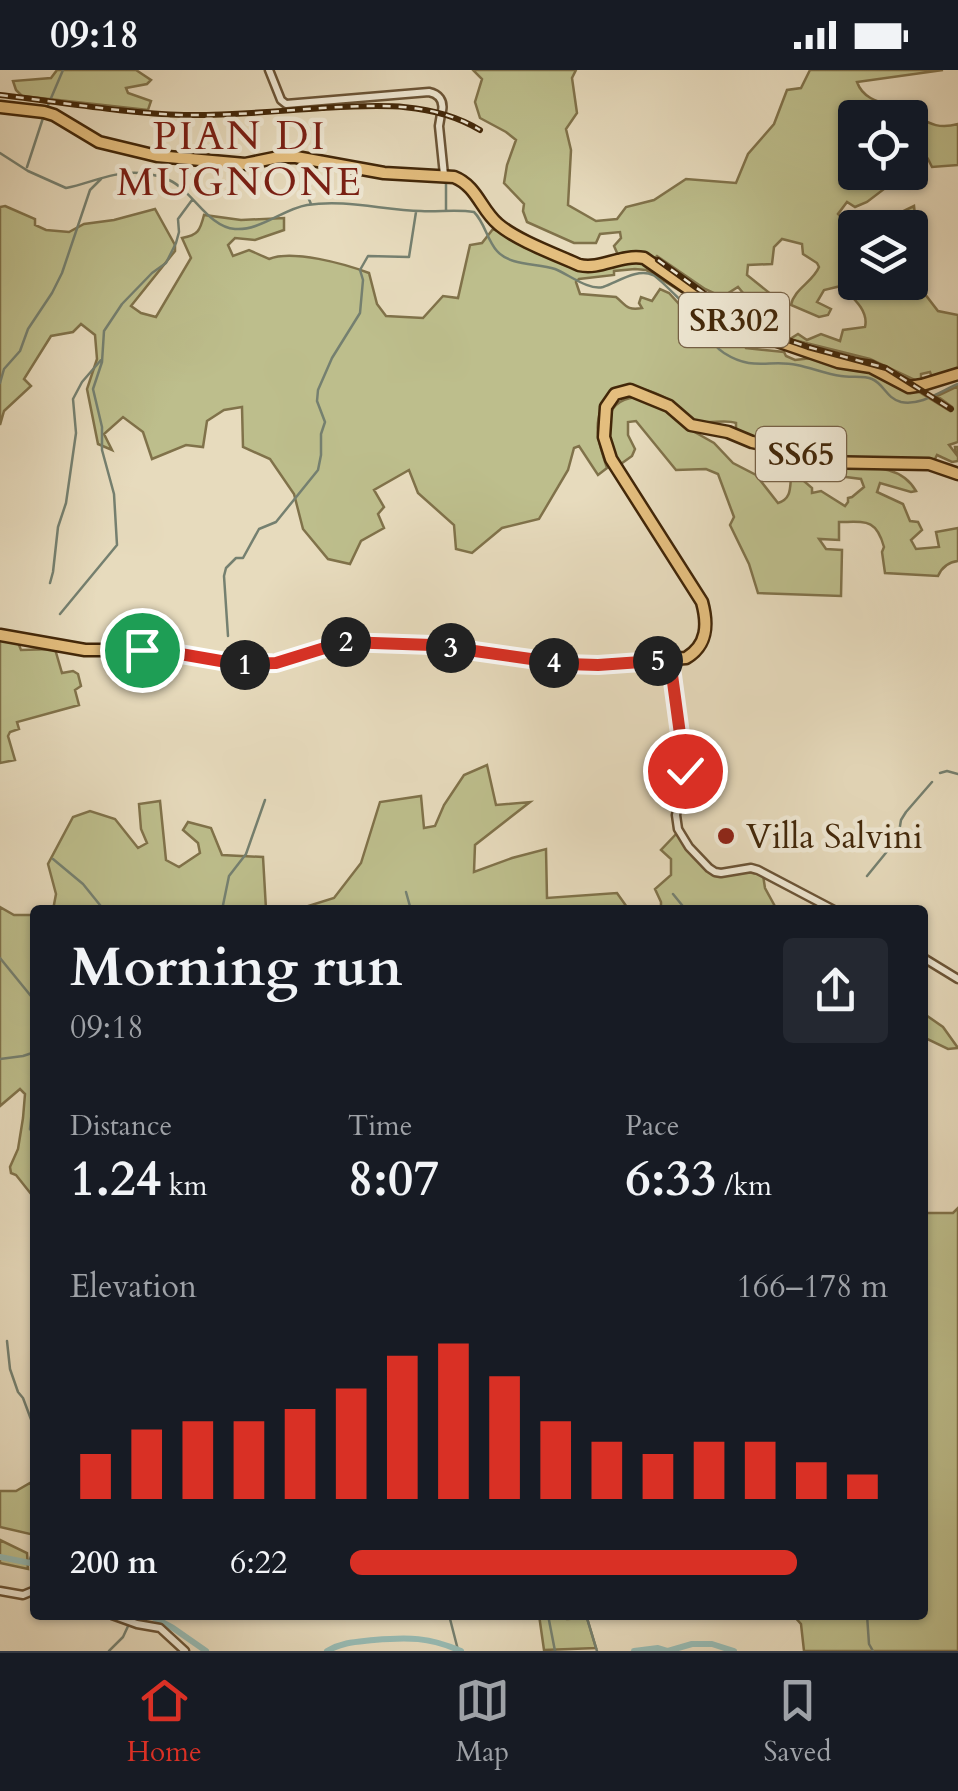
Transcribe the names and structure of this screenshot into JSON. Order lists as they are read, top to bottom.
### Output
{
  "streets": {
    "main road": ["SR302", "SS65"]
  },
  "districts": ["PIAN DI MUGNONE"],
  "places": ["Villa Salvini"],
  "page": {
    "status": "09:18",
    "pins": [
      "2",
      "3",
      "5",
      "4",
      "1"
    ],
    "heading": ["Morning run", "09:18"],
    "stats": [
      ["Distance", "1.24 km"],
      ["Time", "8:07"],
      ["Pace", "6:33 /km"]
    ],
    "chart": ["Elevation", "166–178 m"],
    "list": [
      {
        "name": "200 m",
        "note": "6:22"
      }
    ],
    "tabs": ["Home", "Map", "Saved"]
  }
}
